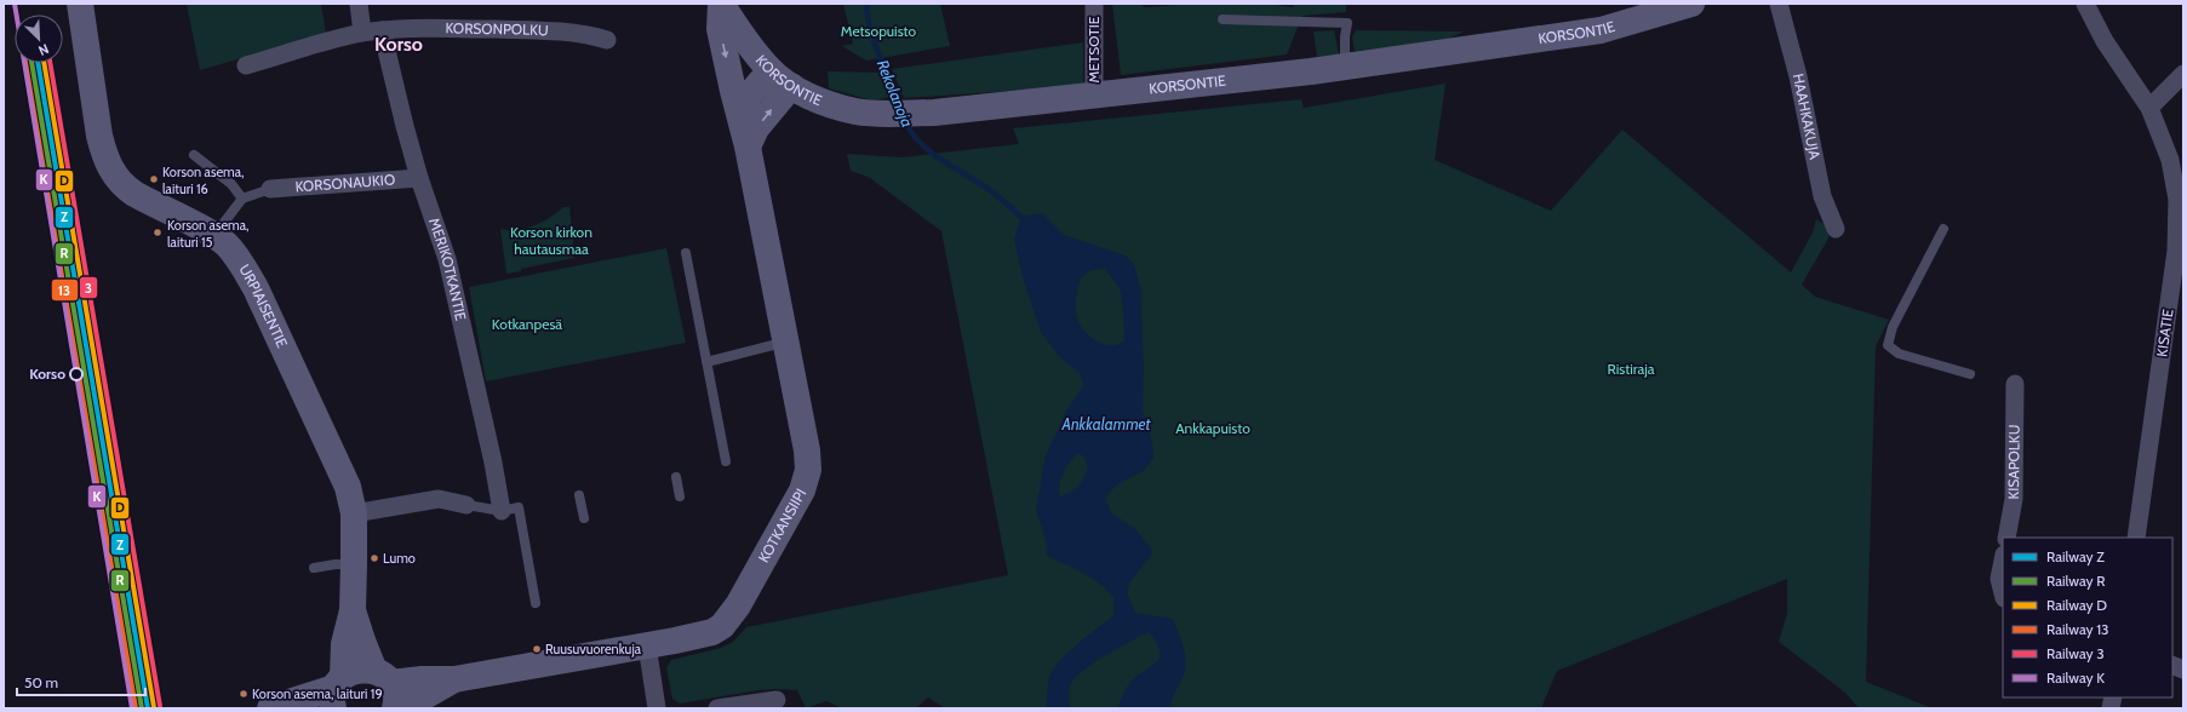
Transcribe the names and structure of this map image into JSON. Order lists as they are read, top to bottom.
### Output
{
  "streets": {
    "main road": ["KORSONTIE", "URPIAISENTIE", "KOTKANSIIPI"],
    "street": [
      "KORSONPOLKU",
      "METSOTIE",
      "HAAHKAKUJA",
      "KORSONAUKIO",
      "MERIKOTKANTIE",
      "KISATIE",
      "KISAPOLKU"
    ]
  },
  "crossings": [
    ["KORSONPOLKU", "MERIKOTKANTIE"],
    ["KORSONTIE", "METSOTIE"],
    ["KORSONTIE", "KOTKANSIIPI"],
    ["KORSONAUKIO", "MERIKOTKANTIE"],
    ["URPIAISENTIE", "KOTKANSIIPI"]
  ],
  "districts": ["Korso"],
  "water": ["Rekolanoja", "Ankkalammet"],
  "parks": [
    "Metsopuisto",
    "Korson kirkon hautausmaa",
    "Kotkanpesä",
    "Ristiraja",
    "Ankkapuisto"
  ],
  "places": [
    "Korson asema, laituri 16",
    "Korson asema, laituri 15",
    "Korso",
    "Lumo",
    "Ruusuvuorenkuja",
    "Korson asema, laituri 19"
  ],
  "lines": [
    "rail line K",
    "rail line Z",
    "rail line R",
    "rail line D",
    "rail line 13",
    "rail line 3"
  ],
  "legend": [
    "Railway Z",
    "Railway R",
    "Railway D",
    "Railway 13",
    "Railway 3",
    "Railway K"
  ],
  "scale_bar": "50 m",
  "north": "bottom right"
}
